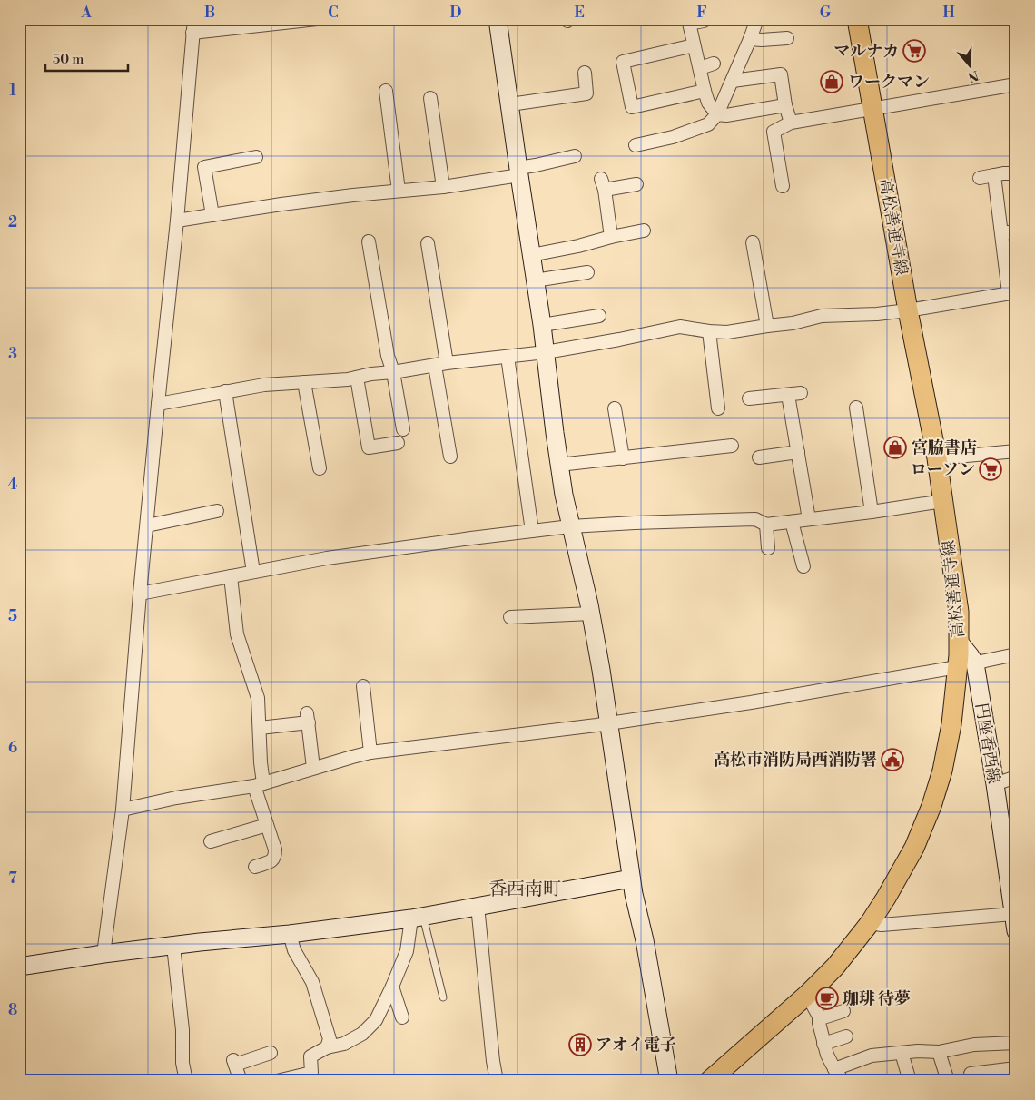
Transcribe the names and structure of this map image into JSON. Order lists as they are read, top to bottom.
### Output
{
  "streets": {
    "main road": ["高松善通寺線"],
    "street": ["円座香西線"]
  },
  "crossings": [
    ["高松善通寺線", "円座香西線"]
  ],
  "districts": ["香西南町"],
  "places": {
    "supermarket": ["マルナカ", "ローソン"],
    "shop": ["ワークマン", "宮脇書店"],
    "public building": ["高松市消防局西消防署"],
    "cafe": ["珈琲 待夢"],
    "building": ["アオイ電子"]
  },
  "scale_bar": "50 m",
  "north": "bottom",
  "grid": {
    "columns": [
      "A",
      "B",
      "C",
      "D",
      "E",
      "F",
      "G",
      "H"
    ],
    "rows": [
      "1",
      "2",
      "3",
      "4",
      "5",
      "6",
      "7",
      "8"
    ]
  }
}
